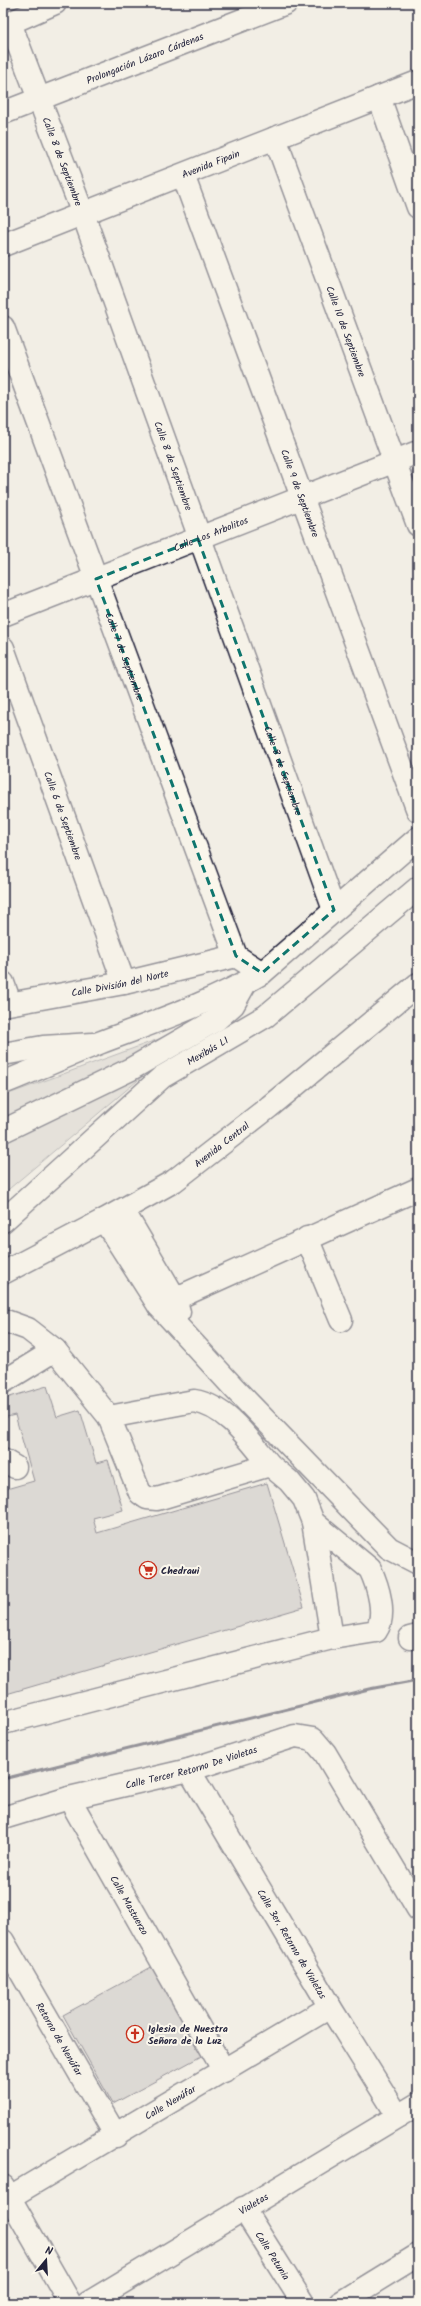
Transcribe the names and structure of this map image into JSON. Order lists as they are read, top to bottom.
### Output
{
  "streets": {
    "main road": [
      "Prolongación Lázaro Cárdenas",
      "Calle 8 de Septiembre",
      "Avenida Fipain",
      "Calle 10 de Septiembre",
      "Calle 9 de Septiembre",
      "Calle Los Arbolitos",
      "Calle 7 de Septiembre",
      "Calle 6 de Septiembre",
      "Calle División del Norte",
      "Mexibús L1",
      "Avenida Central",
      "Calle Tercer Retorno De Violetas",
      "Calle Mastuerzo",
      "Calle 3er. Retorno de Violetas",
      "Retorno de Nenúfar",
      "Calle Nenúfar",
      "Violetas",
      "Calle Petunia"
    ]
  },
  "crossings": [
    ["Prolongación Lázaro Cárdenas", "Calle 8 de Septiembre"],
    ["Calle 8 de Septiembre", "Avenida Fipain"],
    ["Calle 8 de Septiembre", "Calle Los Arbolitos"],
    ["Avenida Fipain", "Calle 10 de Septiembre"],
    ["Avenida Fipain", "Calle 9 de Septiembre"],
    ["Calle 10 de Septiembre", "Calle Los Arbolitos"],
    ["Calle 9 de Septiembre", "Calle Los Arbolitos"],
    ["Calle Los Arbolitos", "Calle 7 de Septiembre"],
    ["Calle 7 de Septiembre", "Calle División del Norte"],
    ["Calle 6 de Septiembre", "Calle División del Norte"],
    ["Calle Tercer Retorno De Violetas", "Calle Mastuerzo"],
    ["Calle Tercer Retorno De Violetas", "Calle 3er. Retorno de Violetas"],
    ["Calle Mastuerzo", "Calle Nenúfar"],
    ["Calle 3er. Retorno de Violetas", "Calle Nenúfar"],
    ["Calle 3er. Retorno de Violetas", "Violetas"],
    ["Retorno de Nenúfar", "Calle Nenúfar"],
    ["Violetas", "Calle Petunia"]
  ],
  "places": {
    "supermarket": ["Chedraui"],
    "church": ["Iglesia de Nuestra Señora de la Luz"]
  },
  "north": "top"
}
